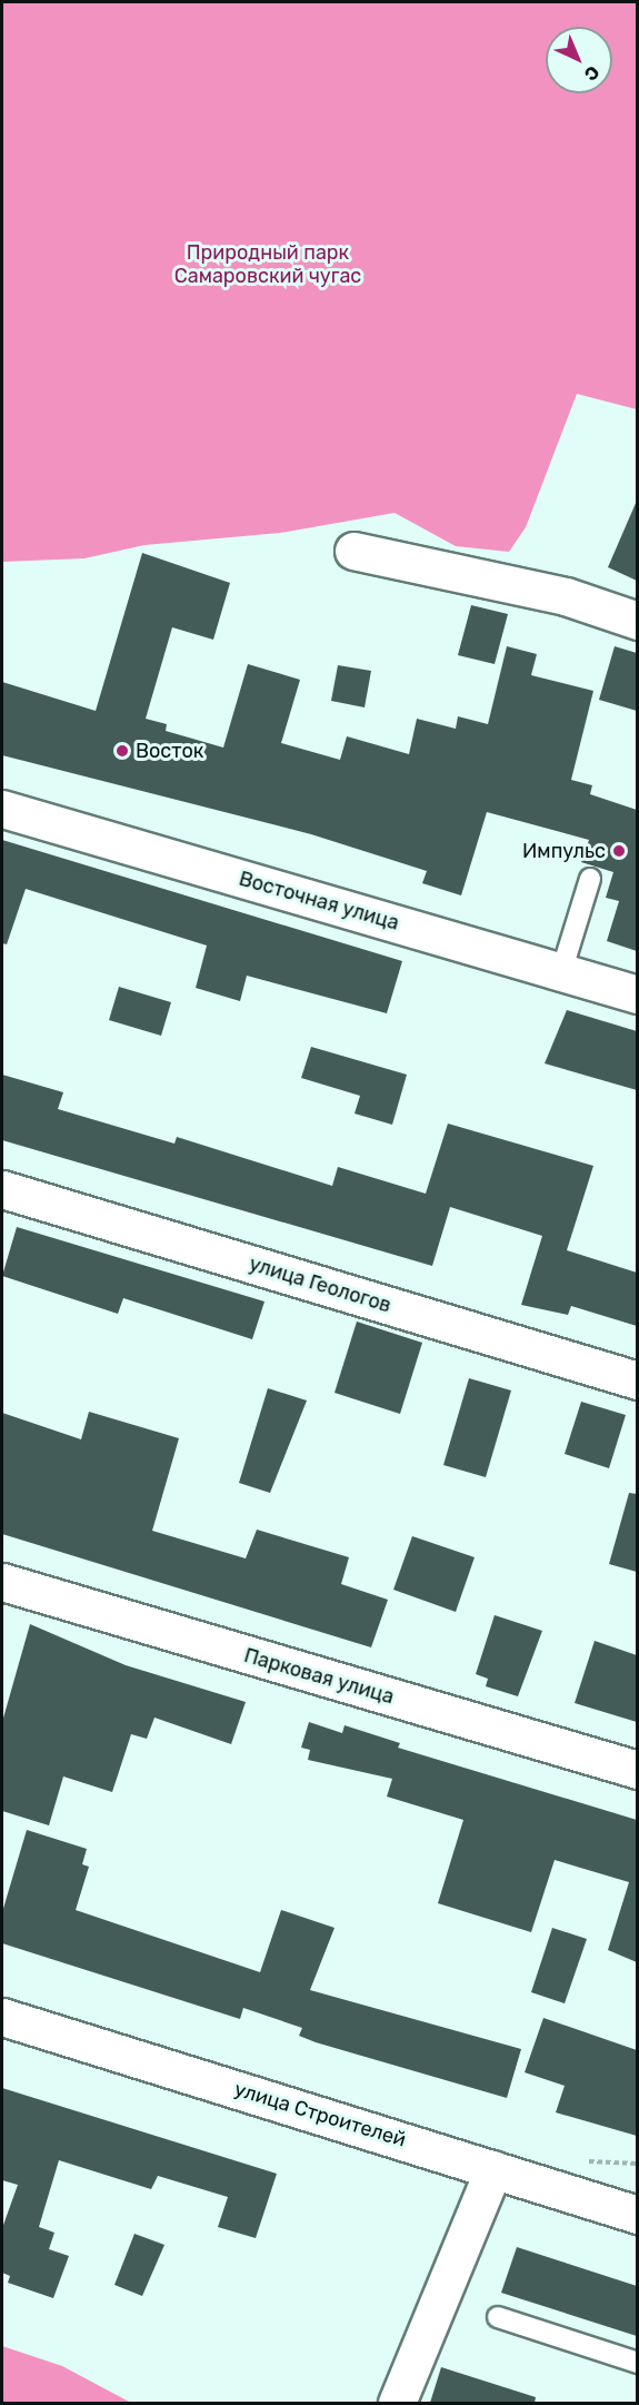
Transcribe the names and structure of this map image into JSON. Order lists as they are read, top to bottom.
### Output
{
  "streets": {
    "street": [
      "Восточная улица",
      "улица Геологов",
      "Парковая улица",
      "улица Строителей"
    ]
  },
  "parks": ["Природный парк Самаровский чугас"],
  "places": ["Восток", "Импульс"],
  "north": "bottom right"
}
